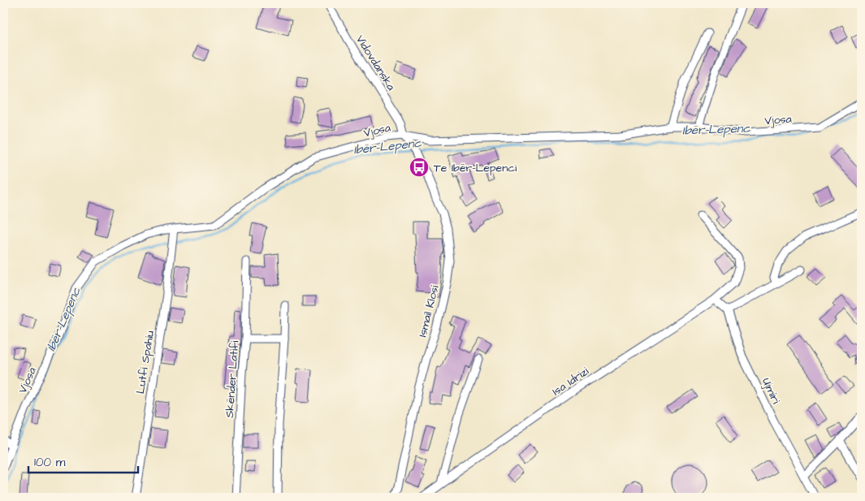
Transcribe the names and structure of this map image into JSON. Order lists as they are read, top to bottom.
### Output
{
  "streets": {
    "street": [
      "Vidovdanska",
      "Vjosa",
      "Ismail Klosi",
      "Lutfi Spahiu",
      "Skënder Latifi",
      "Isa Idrizi",
      "Ujmiri"
    ]
  },
  "crossings": [
    ["Vidovdanska", "Vjosa"],
    ["Vidovdanska", "Ismail Klosi"],
    ["Vjosa", "Ismail Klosi"],
    ["Vjosa", "Lutfi Spahiu"]
  ],
  "water": ["Ibër-Lepenc"],
  "places": {
    "bus stop": ["Te Ibër-Lepenci"]
  },
  "scale_bar": "100 m"
}
